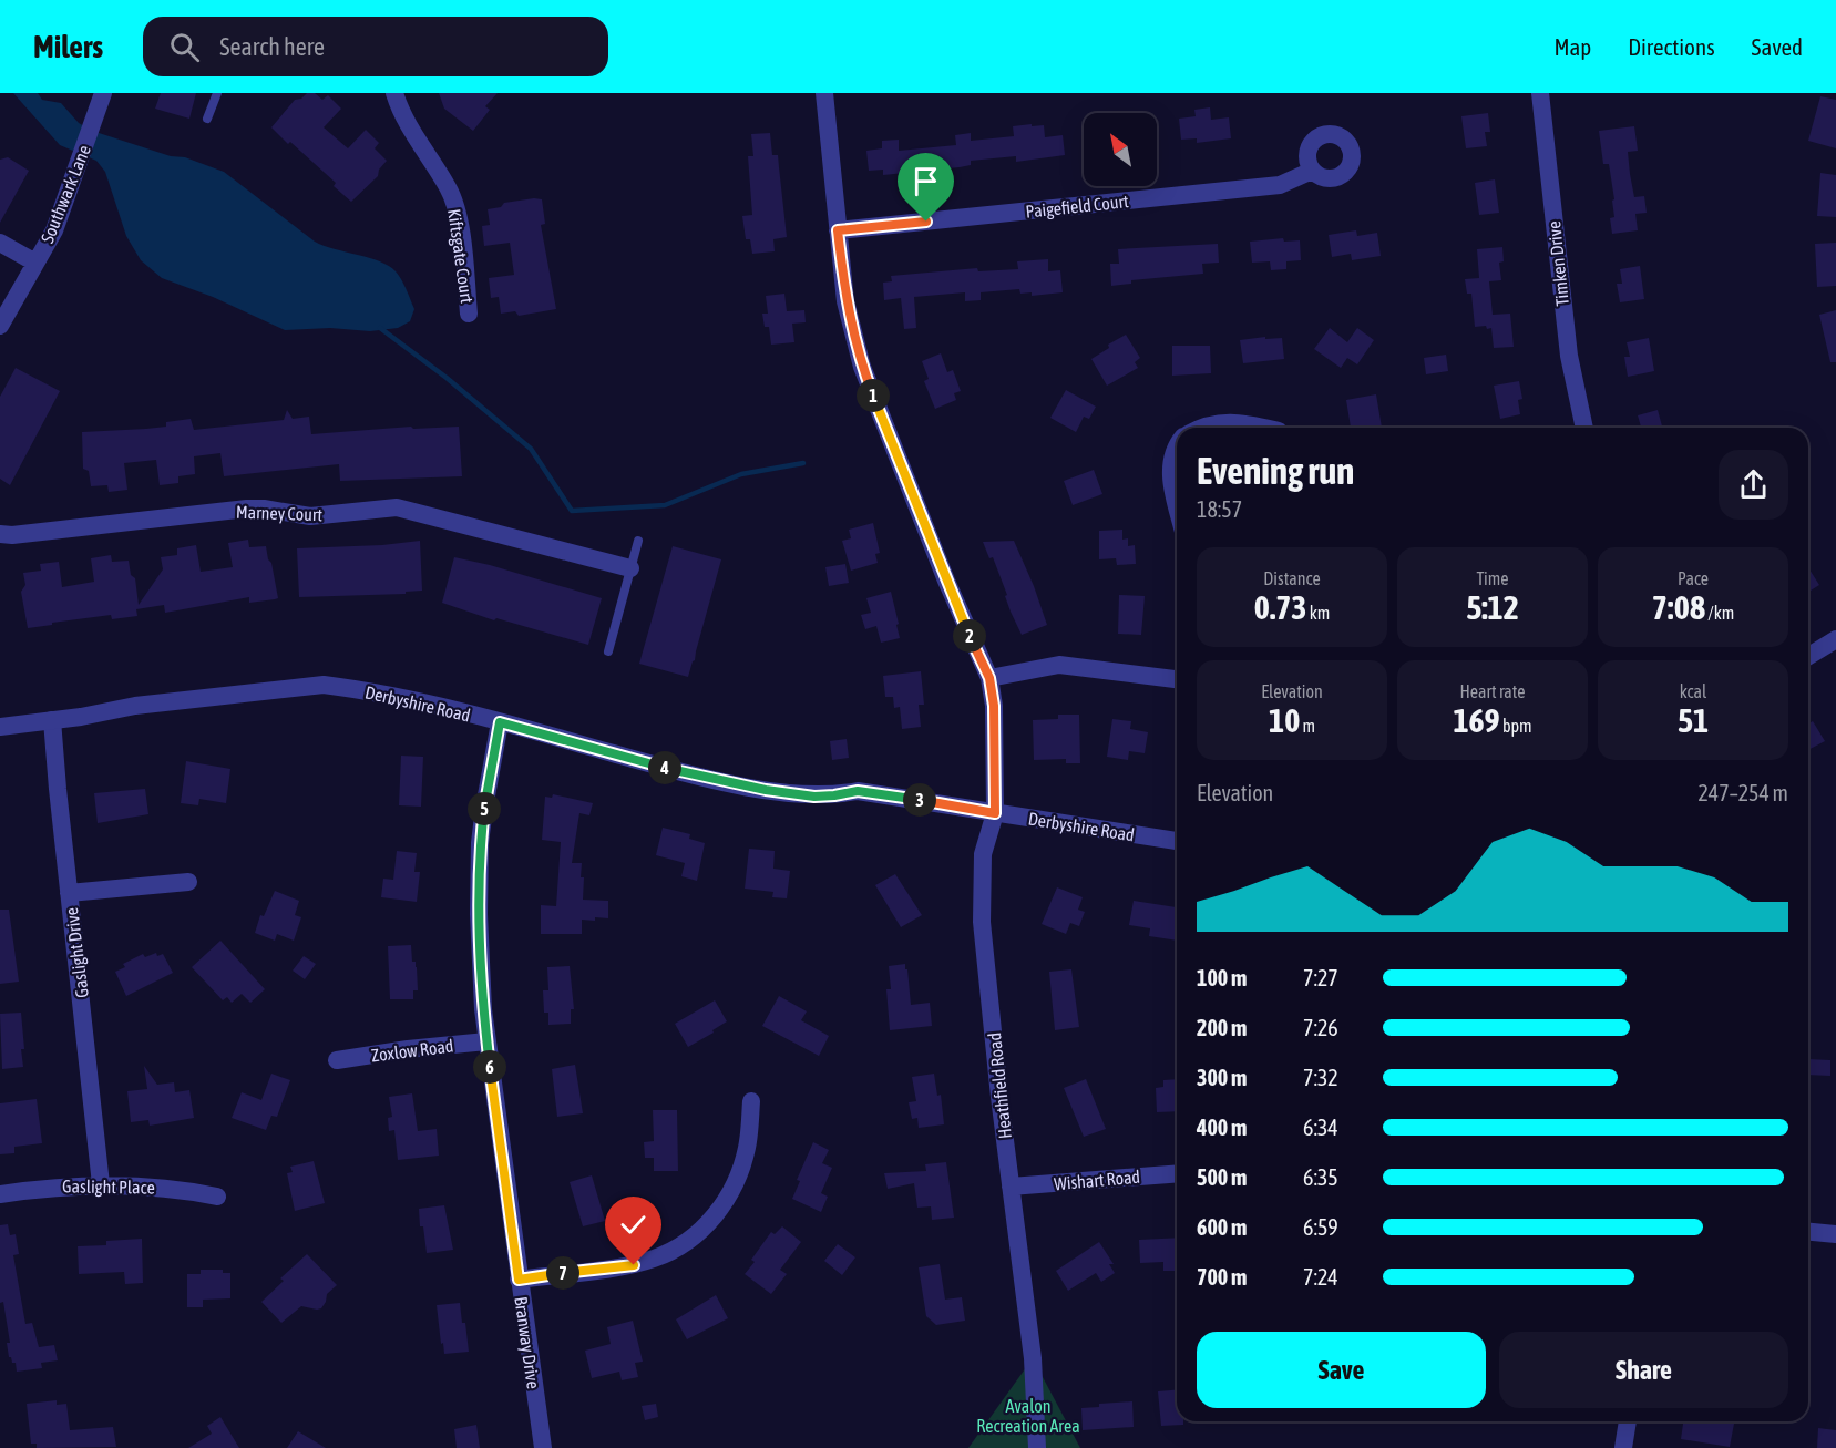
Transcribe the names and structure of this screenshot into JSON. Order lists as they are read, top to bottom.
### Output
{
  "streets": {
    "street": [
      "Southwark Lane",
      "Paigefield Court",
      "Kiftsgate Court",
      "Timken Drive",
      "Marney Court",
      "Derbyshire Road",
      "Gaslight Drive",
      "Zoxlow Road",
      "Heathfield Road",
      "Wishart Road",
      "Gaslight Place",
      "Branway Drive"
    ]
  },
  "crossings": [
    ["Paigefield Court", "Heathfield Road"],
    ["Derbyshire Road", "Gaslight Drive"],
    ["Derbyshire Road", "Heathfield Road"],
    ["Derbyshire Road", "Branway Drive"],
    ["Gaslight Drive", "Gaslight Place"],
    ["Zoxlow Road", "Branway Drive"],
    ["Heathfield Road", "Wishart Road"]
  ],
  "parks": ["Avalon Recreation Area"],
  "north": "top left",
  "page": {
    "header": "Milers",
    "search": "Search here",
    "nav": ["Map", "Directions", "Saved"],
    "pins": [
      "1",
      "2",
      "4",
      "3",
      "5",
      "6",
      "7"
    ],
    "heading": ["Evening run", "18:57"],
    "stats": [
      ["Distance", "0.73 km"],
      ["Time", "5:12"],
      ["Pace", "7:08 /km"],
      ["Elevation", "10 m"],
      ["Heart rate", "169 bpm"],
      ["kcal", "51"]
    ],
    "chart": ["Elevation", "247–254 m"],
    "list": [
      {
        "name": "100 m",
        "note": "7:27"
      },
      {
        "name": "200 m",
        "note": "7:26"
      },
      {
        "name": "300 m",
        "note": "7:32"
      },
      {
        "name": "400 m",
        "note": "6:34"
      },
      {
        "name": "500 m",
        "note": "6:35"
      },
      {
        "name": "600 m",
        "note": "6:59"
      },
      {
        "name": "700 m",
        "note": "7:24"
      }
    ],
    "buttons": ["Save", "Share"]
  }
}
